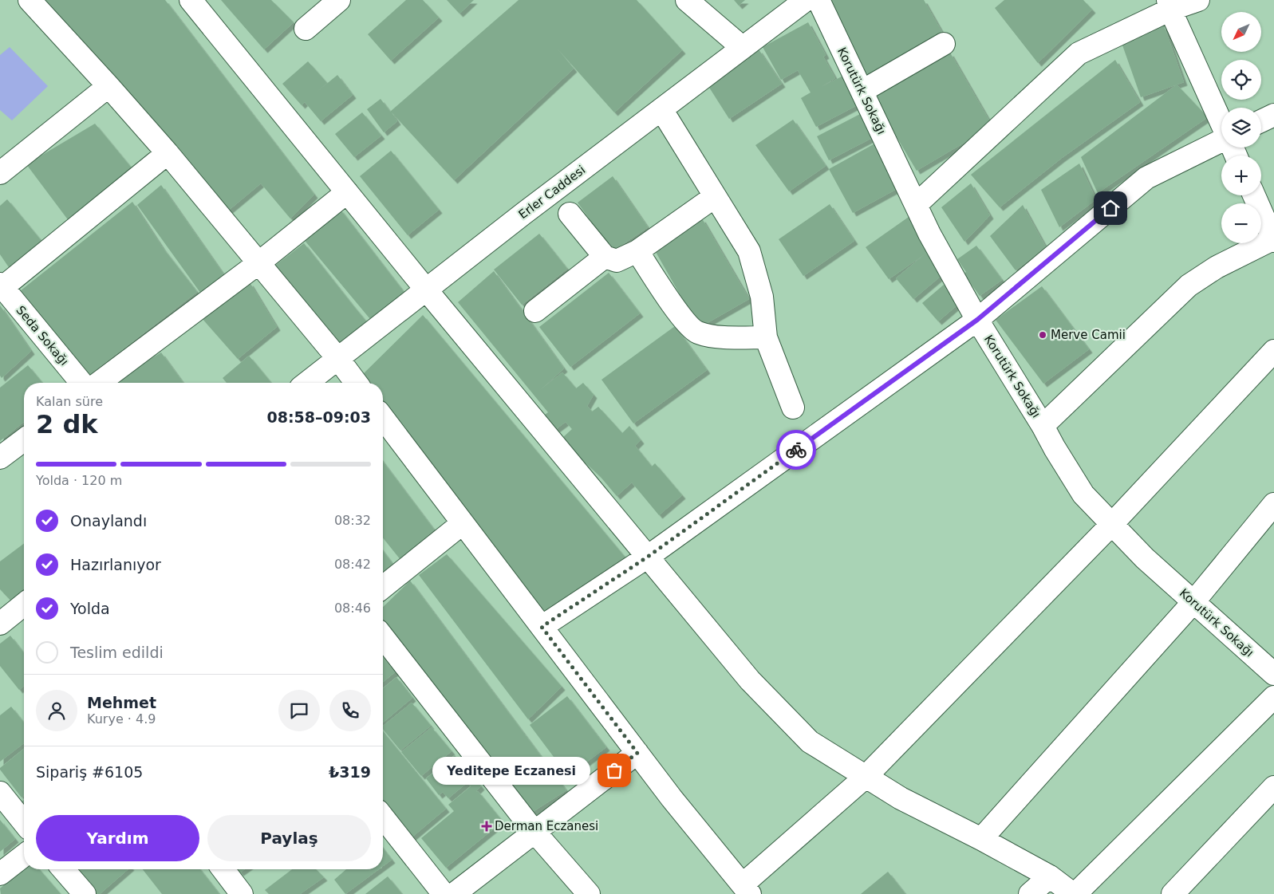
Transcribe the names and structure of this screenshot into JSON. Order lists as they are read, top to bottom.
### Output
{
  "streets": {
    "street": ["Korutürk Sokağı", "Erler Caddesi", "Seda Sokağı"]
  },
  "places": {
    "other": ["Merve Camii", "Yeditepe Eczanesi"],
    "health": ["Derman Eczanesi"]
  },
  "north": "bottom left",
  "page": {
    "map_buttons": ["+", "−"],
    "heading": ["2 dk", "Kalan süre", "08:58–09:03"],
    "panel": [
      "Mehmet",
      "Kurye · 4.9",
      "Sipariş #6105",
      "₺319"
    ],
    "bar": "Yolda · 120 m",
    "list": [
      ["Onaylandı", "08:32"],
      ["Hazırlanıyor", "08:42"],
      ["Yolda", "08:46"],
      "Teslim edildi"
    ],
    "bubble": "Yeditepe Eczanesi",
    "buttons": ["Yardım", "Paylaş"]
  }
}
